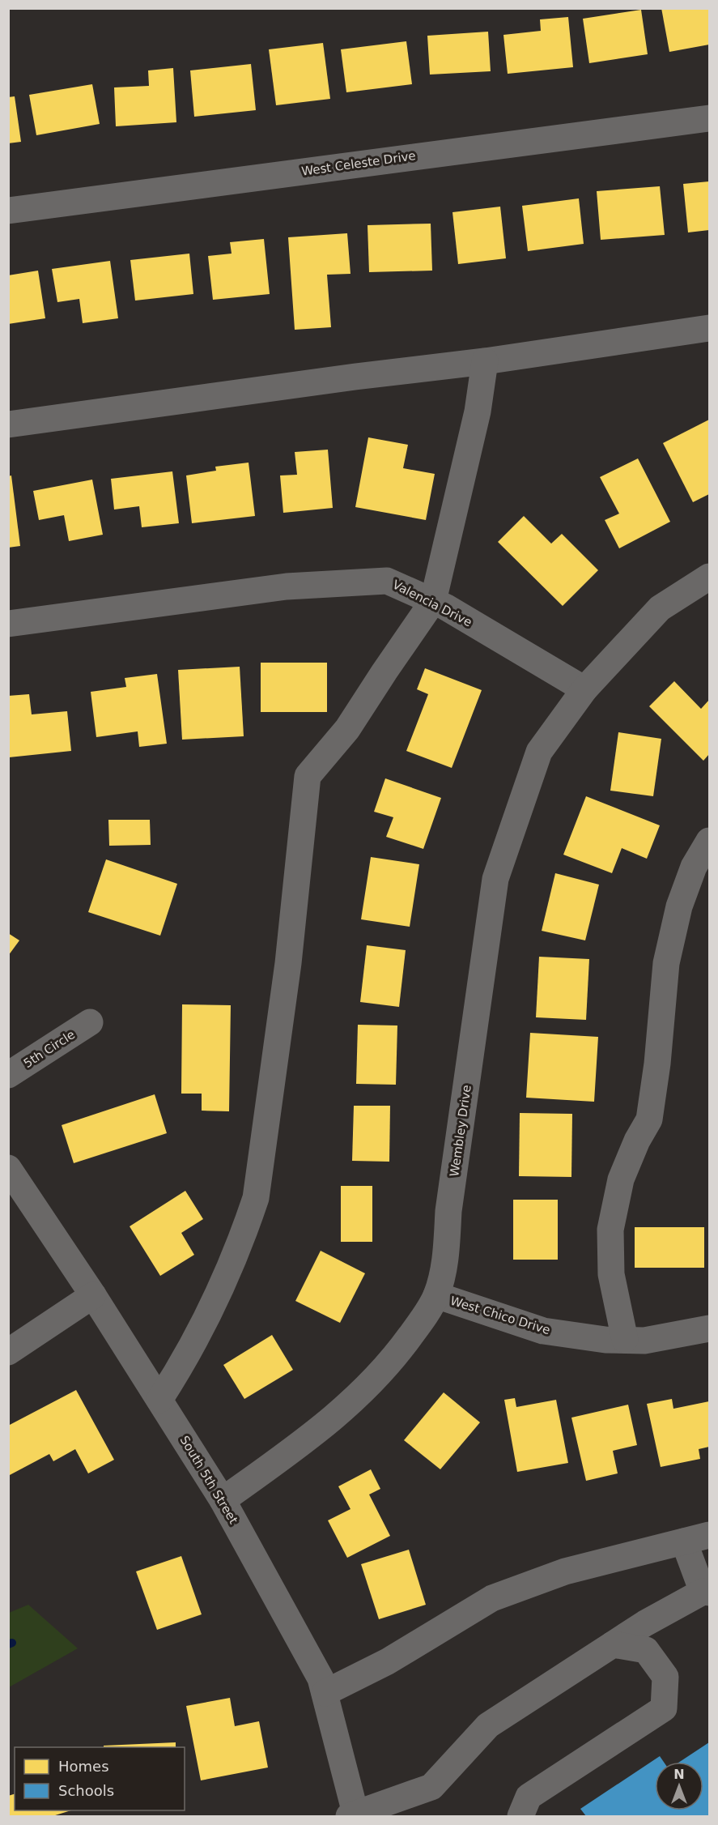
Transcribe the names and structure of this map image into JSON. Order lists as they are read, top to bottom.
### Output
{
  "streets": {
    "street": [
      "West Celeste Drive",
      "Valencia Drive",
      "5th Circle",
      "Wembley Drive",
      "West Chico Drive",
      "South 5th Street"
    ]
  },
  "crossings": [
    ["Valencia Drive", "Wembley Drive"],
    ["Wembley Drive", "West Chico Drive"],
    ["Wembley Drive", "South 5th Street"]
  ],
  "legend": ["Homes", "Schools"],
  "north": "top"
}
